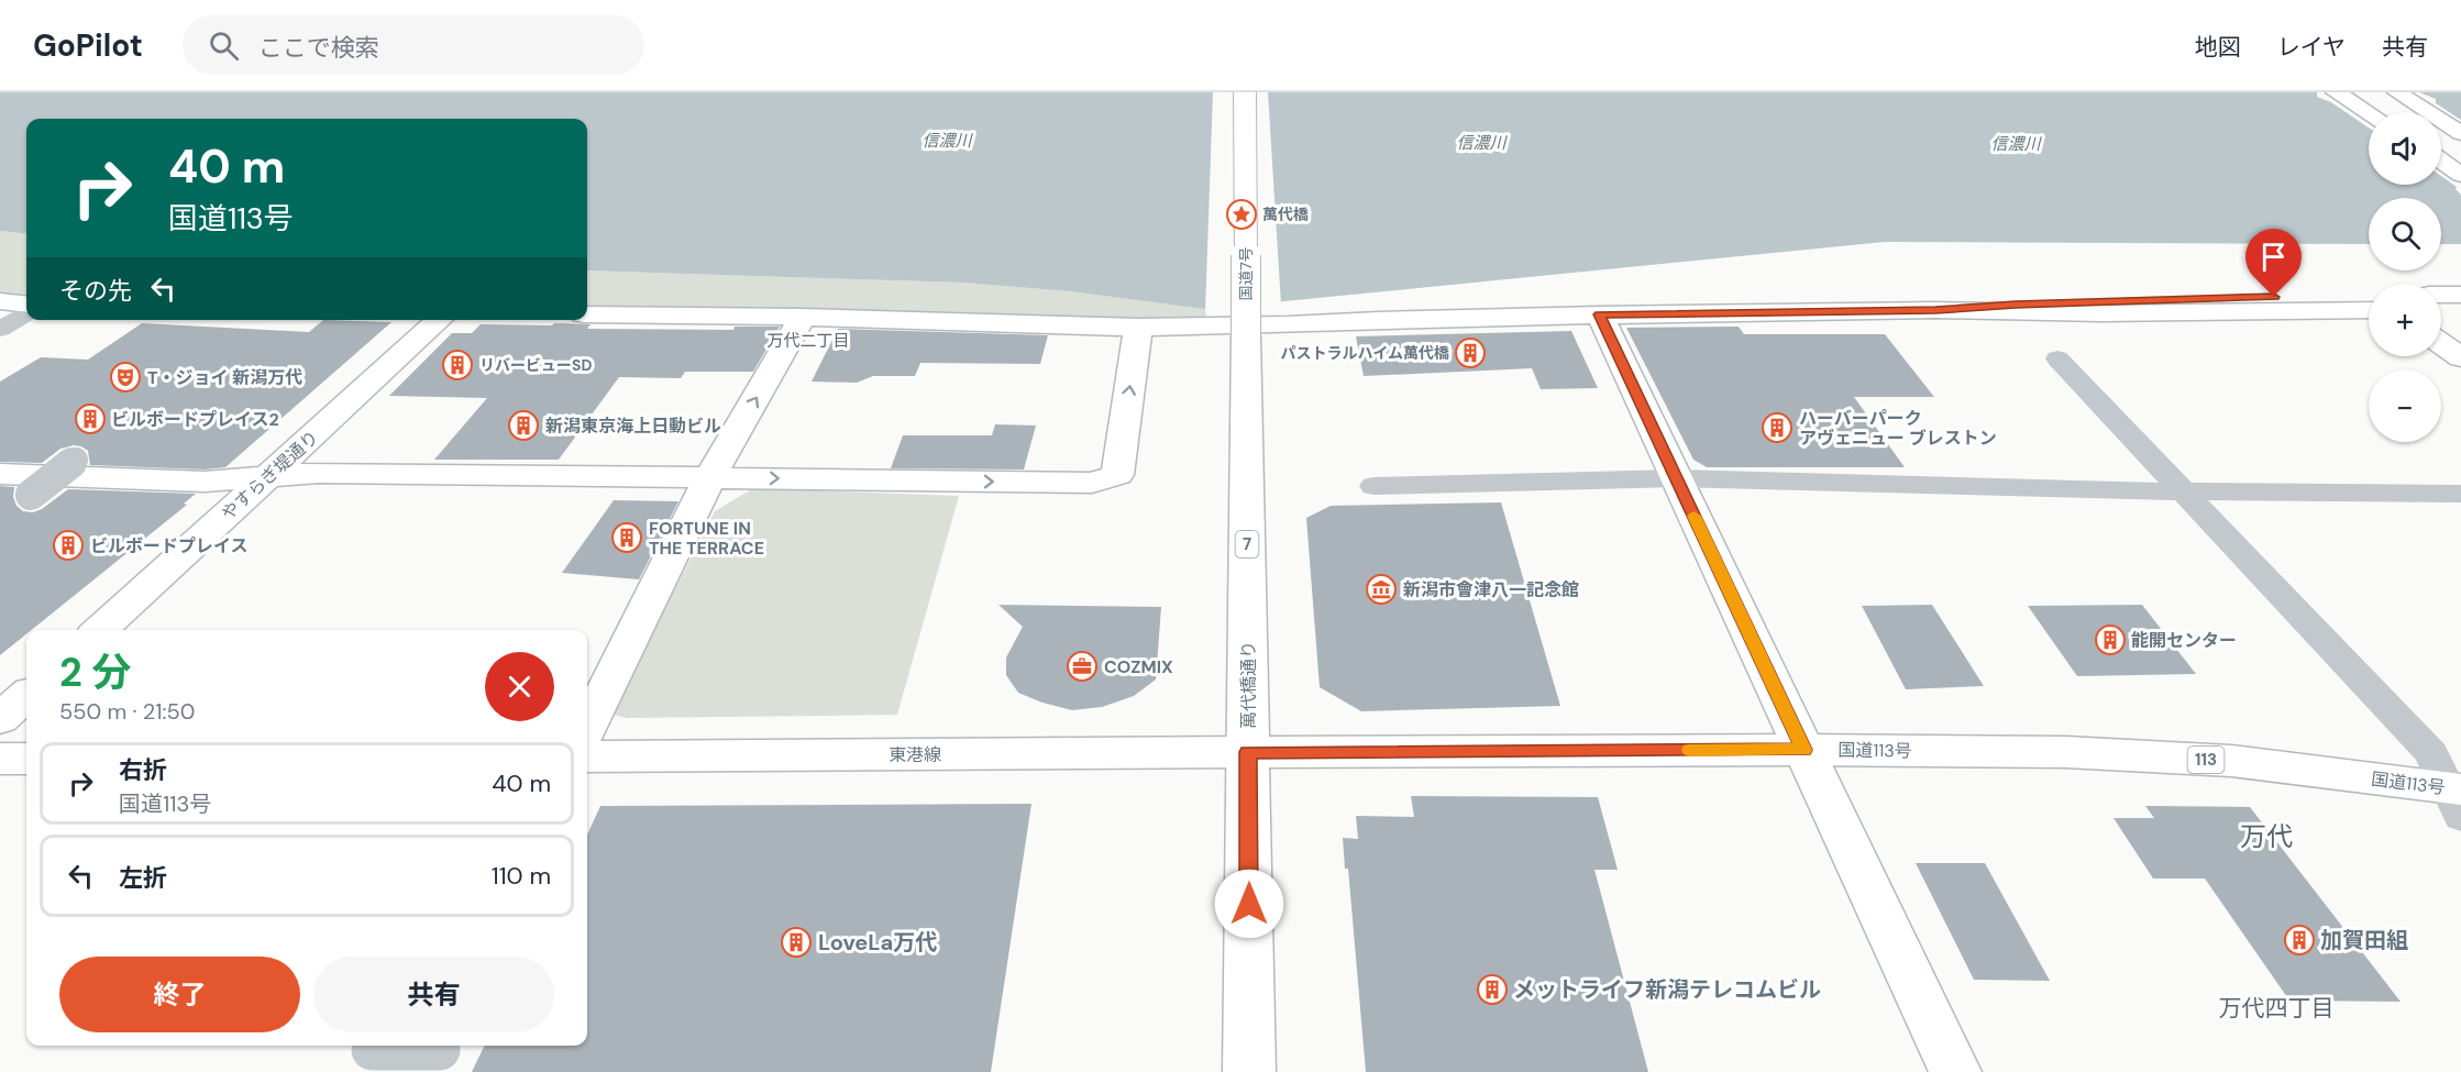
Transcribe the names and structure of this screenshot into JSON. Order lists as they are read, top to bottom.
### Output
{
  "streets": {
    "main road": [
      "国道7号",
      "やすらぎ堤通り",
      "7",
      "萬代橋通り",
      "国道113号",
      "東港線",
      "113"
    ]
  },
  "crossings": [
    ["国道7号", "萬代橋通り"],
    ["萬代橋通り", "国道113号"],
    ["萬代橋通り", "東港線"],
    ["国道113号", "東港線"]
  ],
  "districts": ["万代二丁目", "万代", "万代四丁目"],
  "water": ["信濃川"],
  "places": {
    "place": ["萬代橋"],
    "building": [
      "パストラルハイム萬代橋",
      "リバービューSD",
      "ビルボードプレイス2",
      "新潟東京海上日動ビル",
      "ハーバーパーク アヴェニュー ブレストン",
      "FORTUNE IN THE TERRACE",
      "ビルボードプレイス",
      "能開センター",
      "加賀田組",
      "LoveLa万代",
      "メットライフ新潟テレコムビル"
    ],
    "theatre": ["T・ジョイ 新潟万代"],
    "museum": ["新潟市會津八一記念館"],
    "office": ["COZMIX"]
  },
  "page": {
    "header": "GoPilot",
    "search": "ここで検索",
    "nav": ["地図", "レイヤ", "共有"],
    "map_buttons": ["+", "−"],
    "turn": ["40 m", "国道113号"],
    "then": "その先",
    "heading": ["2 分", "550 m · 21:50"],
    "list": [
      {
        "name": "右折",
        "note": "国道113号",
        "value": "40 m"
      },
      {
        "name": "左折",
        "value": "110 m"
      }
    ],
    "buttons": ["終了", "共有"]
  }
}
